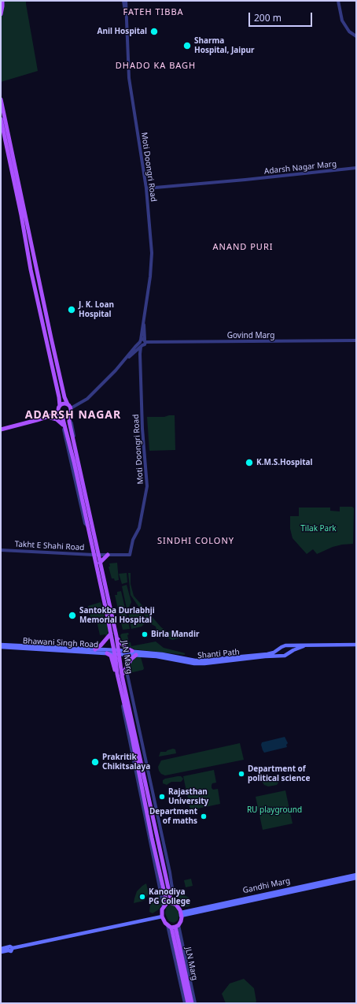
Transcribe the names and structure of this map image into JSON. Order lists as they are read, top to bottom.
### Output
{
  "streets": {
    "main road": [
      "Bhawani Singh Road",
      "Shanti Path",
      "JLN Marg",
      "Gandhi Marg"
    ],
    "street": [
      "Moti Doongri Road",
      "Adarsh Nagar Marg",
      "Govind Marg",
      "Takht E Shahi Road"
    ]
  },
  "crossings": [
    ["Moti Doongri Road", "Adarsh Nagar Marg"],
    ["Moti Doongri Road", "Govind Marg"],
    ["Moti Doongri Road", "Takht E Shahi Road"],
    ["Moti Doongri Road", "JLN Marg"],
    ["Takht E Shahi Road", "JLN Marg"],
    ["Bhawani Singh Road", "Shanti Path"],
    ["Bhawani Singh Road", "JLN Marg"],
    ["Shanti Path", "JLN Marg"],
    ["JLN Marg", "Gandhi Marg"]
  ],
  "districts": [
    "FATEH TIBBA",
    "DHADO KA BAGH",
    "ANAND PURI",
    "ADARSH NAGAR",
    "SINDHI COLONY"
  ],
  "parks": ["Tilak Park", "RU playground"],
  "places": [
    "Anil Hospital",
    "Sharma Hospital, Jaipur",
    "J. K. Loan Hospital",
    "K.M.S.Hospital",
    "Santokba Durlabhji Memorial Hospital",
    "Birla Mandir",
    "Prakritik Chikitsalaya",
    "Department of political science",
    "Rajasthan University",
    "Department of maths",
    "Kanodiya PG College"
  ],
  "scale_bar": "200 m"
}
